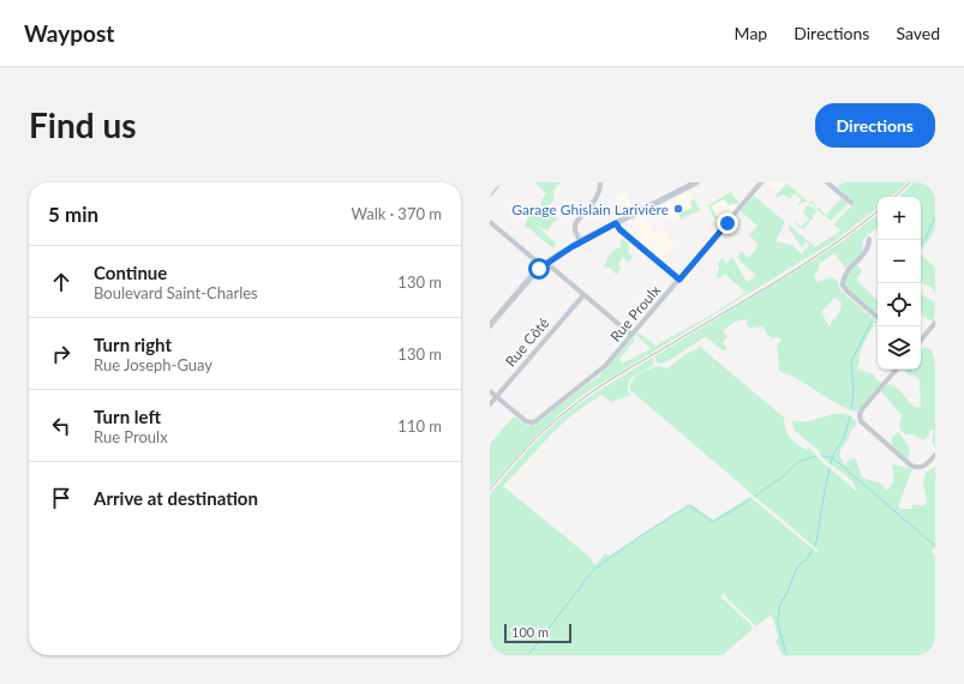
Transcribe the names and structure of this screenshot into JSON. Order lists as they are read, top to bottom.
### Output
{
  "streets": {
    "street": ["Rue Proulx", "Rue Côté"]
  },
  "crossings": [
    ["Rue Proulx", "Rue Côté"]
  ],
  "places": ["Garage Ghislain Larivière"],
  "scale_bar": "100 m",
  "page": {
    "header": "Waypost",
    "nav": ["Map", "Directions", "Saved"],
    "buttons": "Directions",
    "title": "Find us",
    "heading": ["5 min", "Walk · 370 m"],
    "map_buttons": ["+", "−"],
    "list": [
      ["Continue", "Boulevard Saint-Charles", "130 m"],
      ["Turn right", "Rue Joseph-Guay", "130 m"],
      ["Turn left", "Rue Proulx", "110 m"],
      "Arrive at destination"
    ],
    "scale": "100 m"
  }
}
